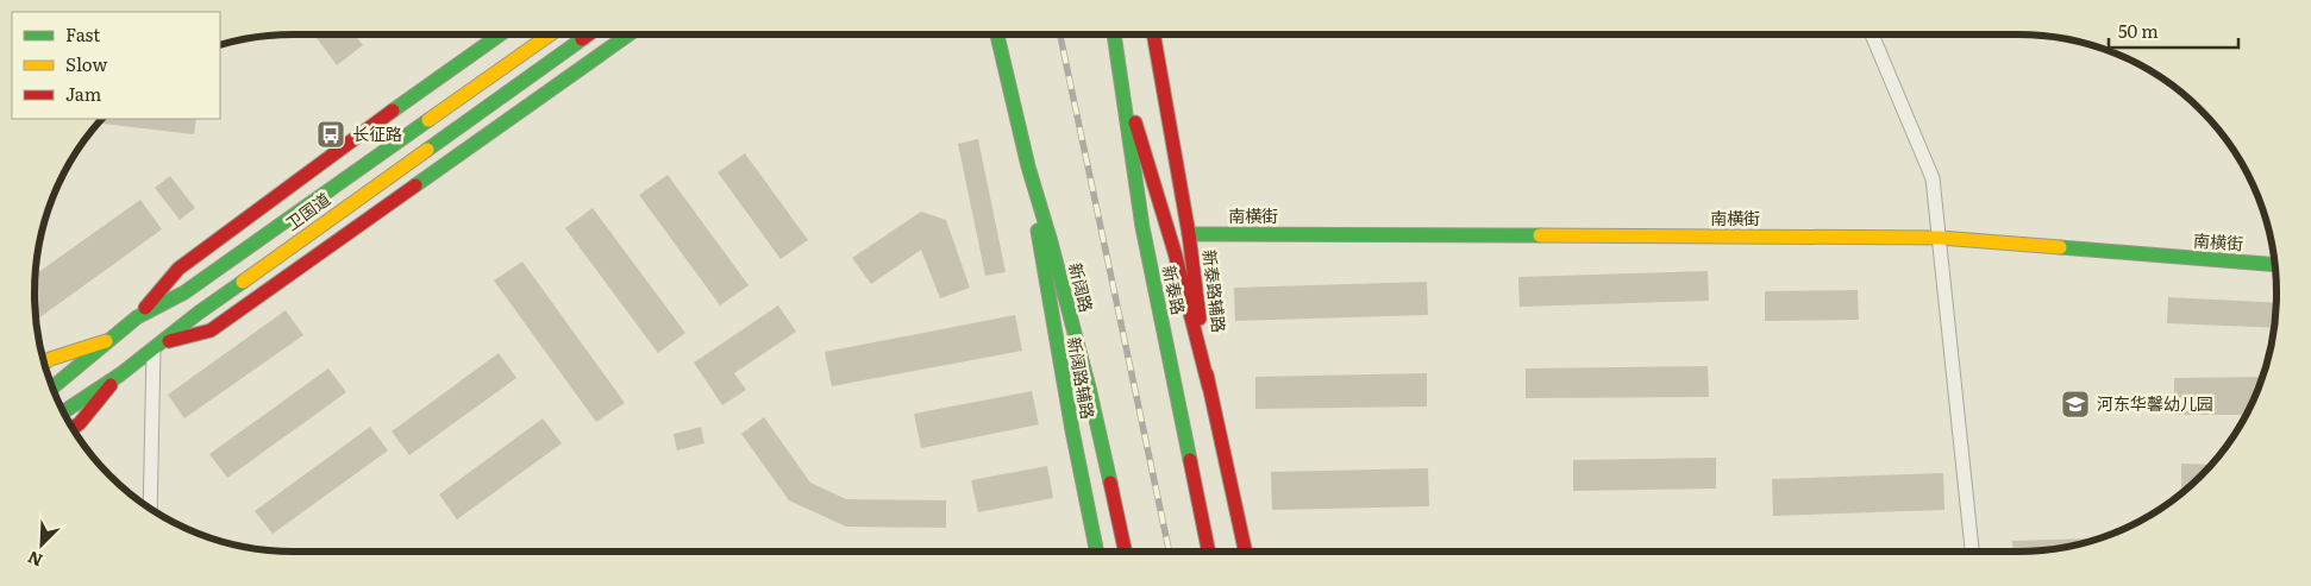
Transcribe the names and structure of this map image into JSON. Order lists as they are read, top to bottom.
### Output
{
  "streets": {
    "main road": [
      "卫国道",
      "南横街",
      "新阔路",
      "新泰路",
      "新泰路辅路",
      "新阔路辅路"
    ]
  },
  "crossings": [
    ["南横街", "新泰路辅路"],
    ["新阔路", "新阔路辅路"]
  ],
  "places": {
    "bus stop": ["长征路"],
    "school or university": ["河东华馨幼儿园"]
  },
  "legend": ["Fast", "Slow", "Jam"],
  "scale_bar": "50 m",
  "north": "bottom left"
}
